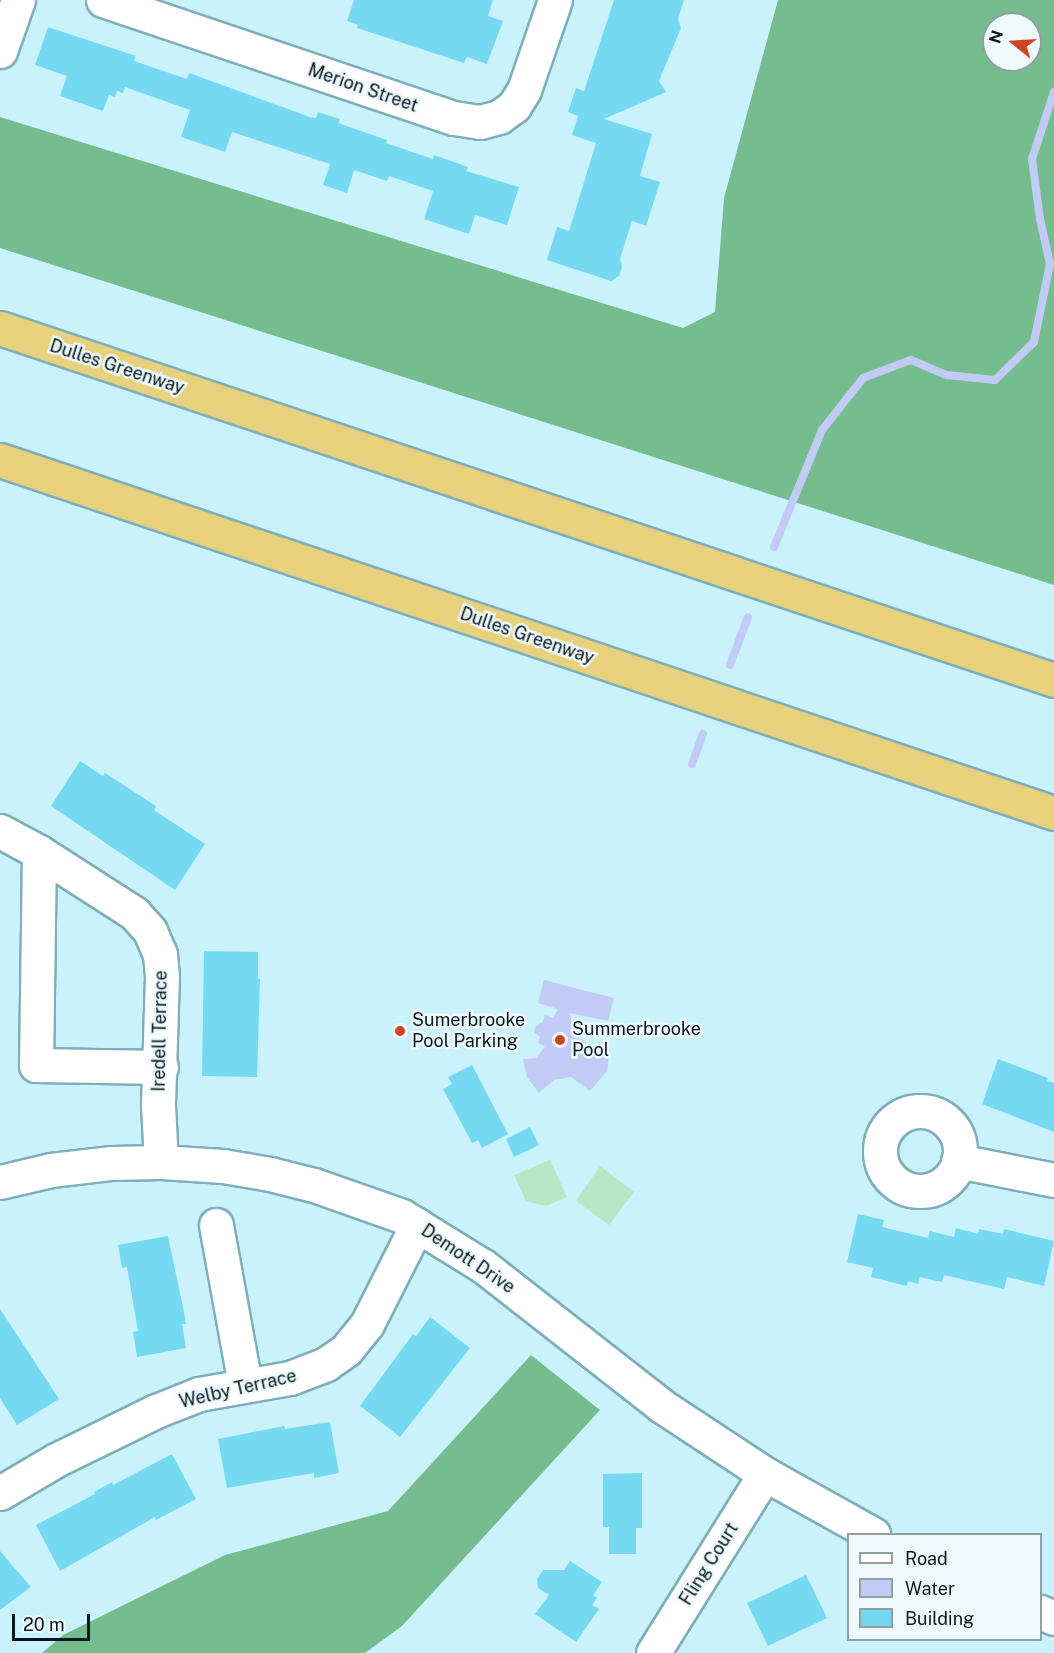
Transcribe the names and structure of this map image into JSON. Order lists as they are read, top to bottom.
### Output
{
  "streets": {
    "highway": ["Dulles Greenway"],
    "street": [
      "Merion Street",
      "Iredell Terrace",
      "Demott Drive",
      "Welby Terrace",
      "Fling Court"
    ]
  },
  "crossings": [
    ["Iredell Terrace", "Demott Drive"],
    ["Demott Drive", "Welby Terrace"],
    ["Demott Drive", "Fling Court"]
  ],
  "places": ["Sumerbrooke Pool Parking", "Summerbrooke Pool"],
  "legend": ["Road", "Water", "Building"],
  "scale_bar": "20 m",
  "north": "left"
}
